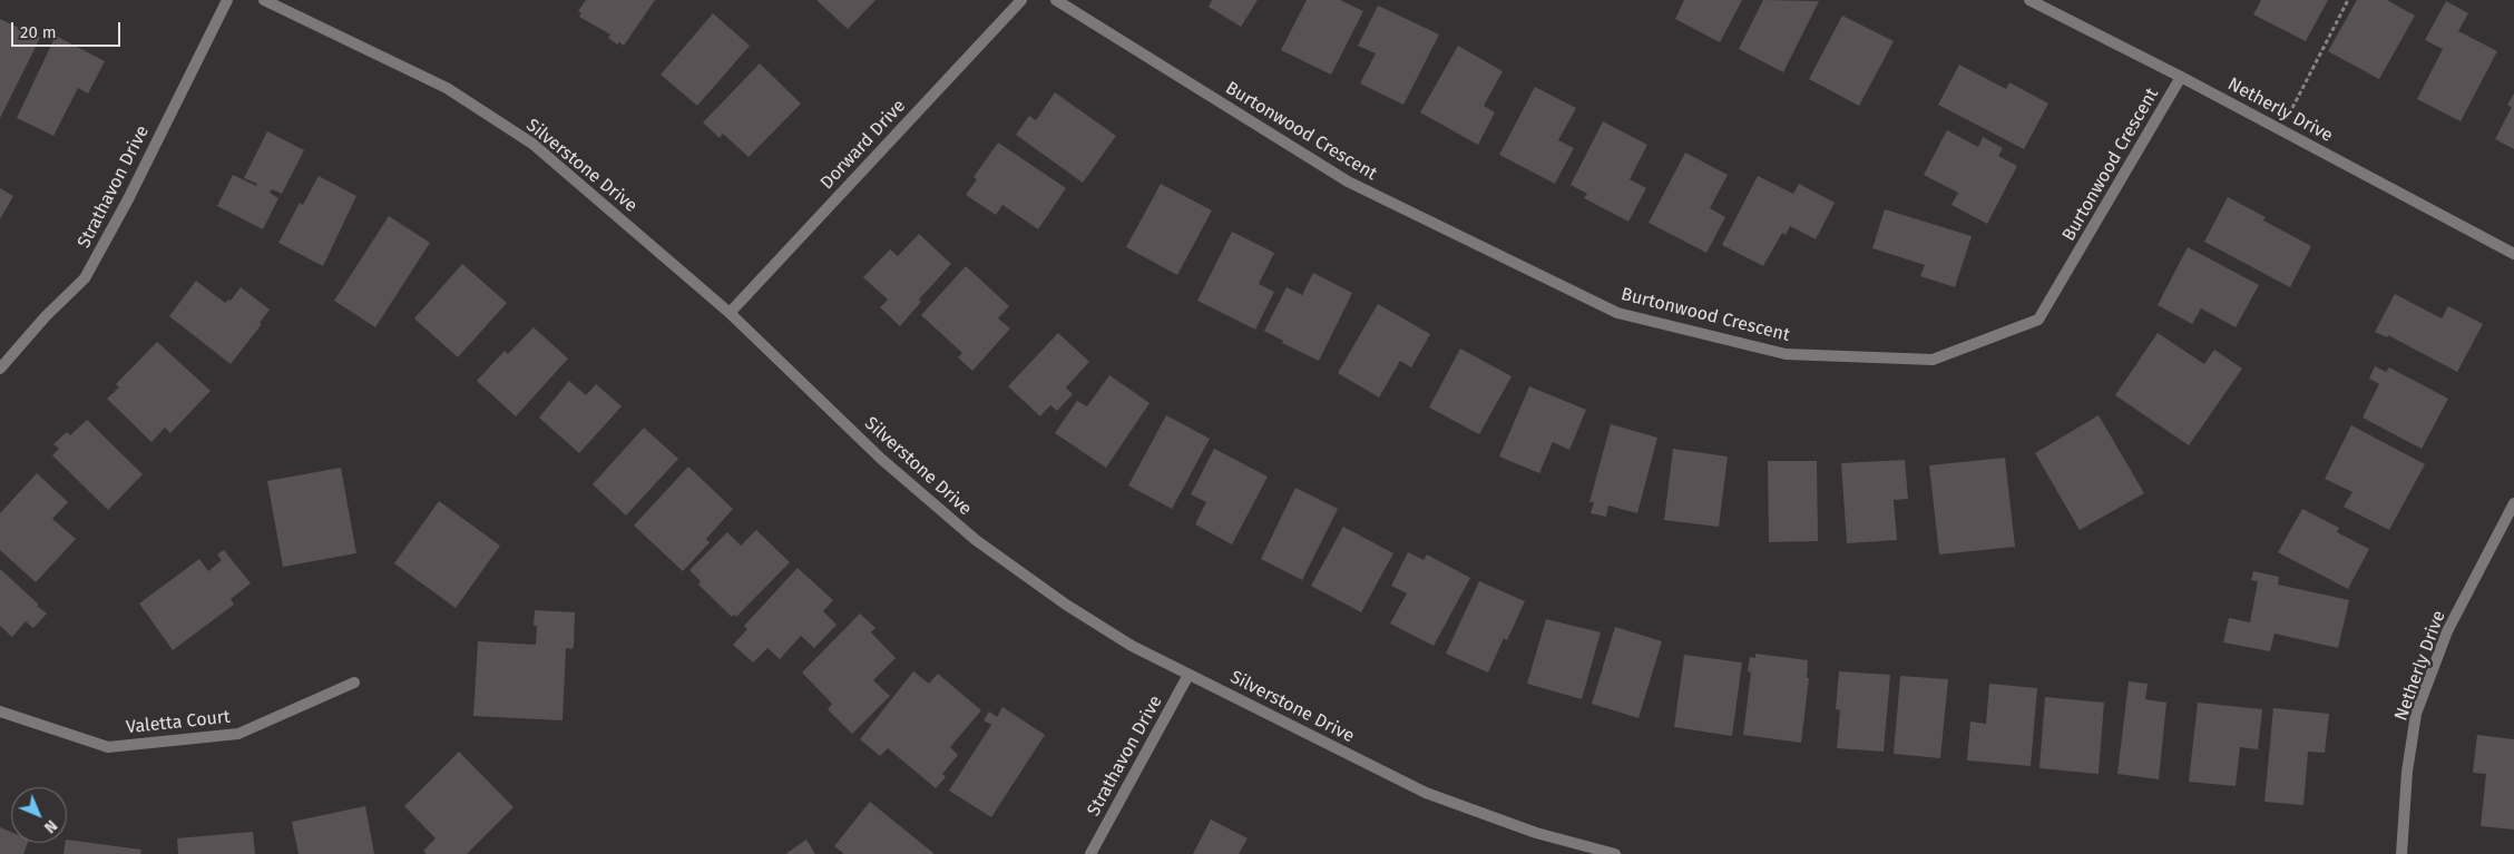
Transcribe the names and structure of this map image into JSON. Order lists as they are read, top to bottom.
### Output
{
  "streets": {
    "street": [
      "Netherly Drive",
      "Burtonwood Crescent",
      "Dorward Drive",
      "Silverstone Drive",
      "Strathavon Drive",
      "Valetta Court"
    ]
  },
  "crossings": [
    ["Netherly Drive", "Burtonwood Crescent"],
    ["Dorward Drive", "Silverstone Drive"],
    ["Silverstone Drive", "Strathavon Drive"]
  ],
  "scale_bar": "20 m",
  "north": "bottom right"
}
